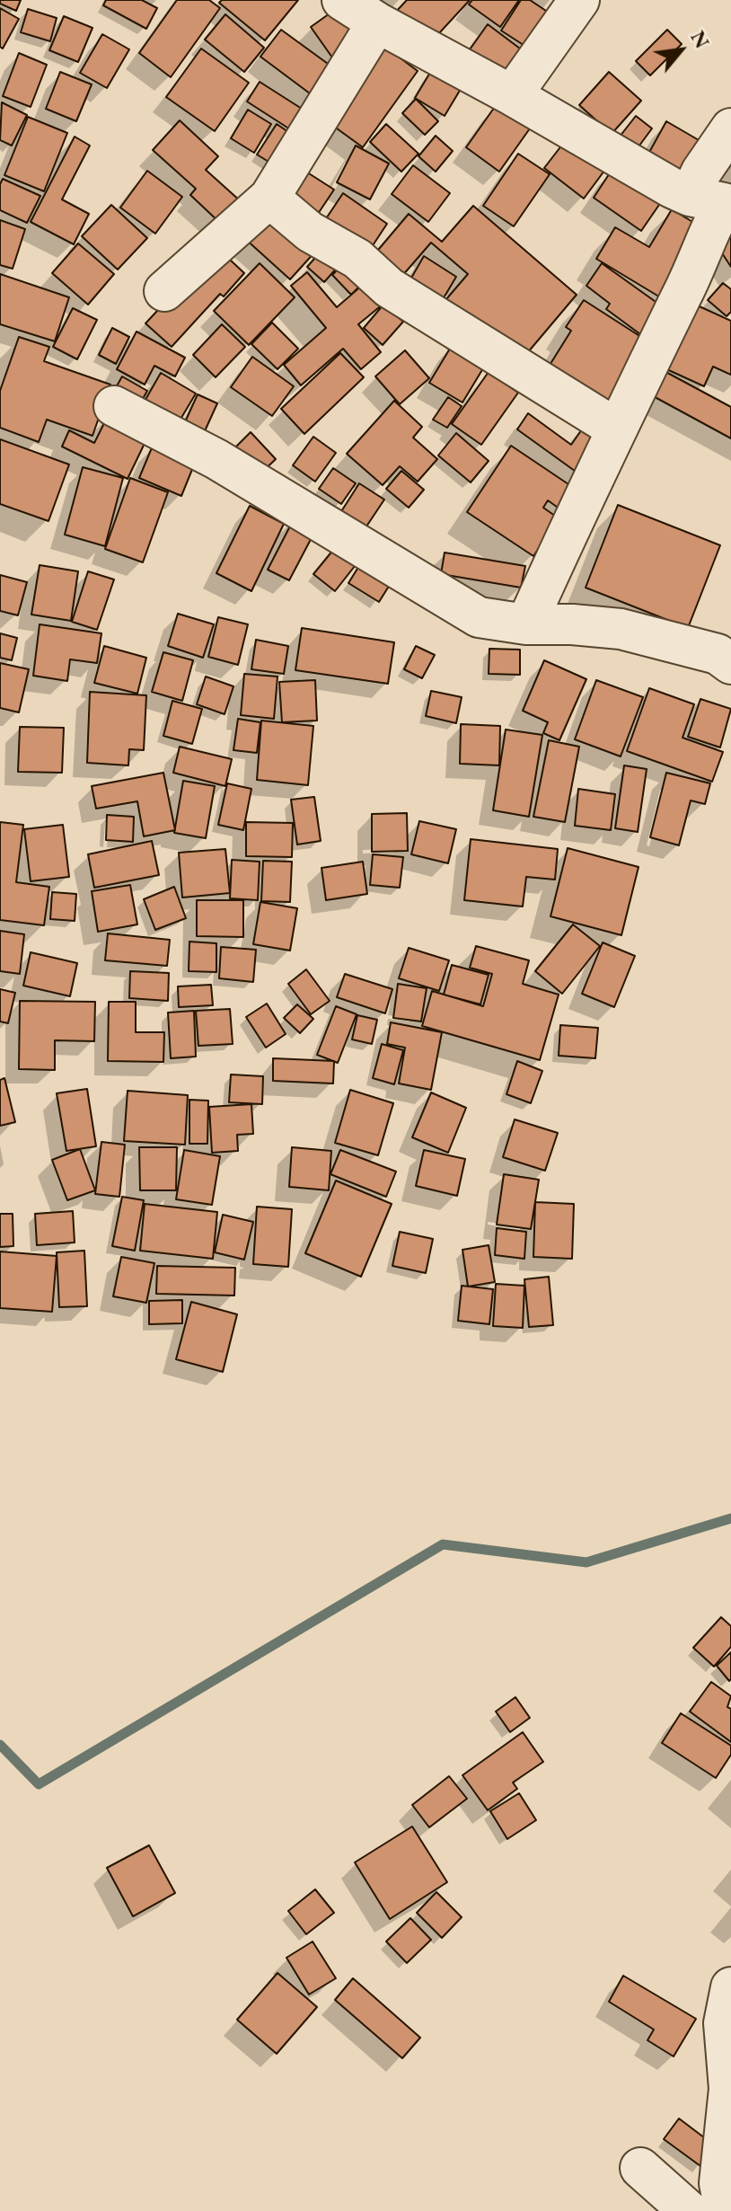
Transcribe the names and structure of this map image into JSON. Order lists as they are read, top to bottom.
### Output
{
  "north": "top right"
}
